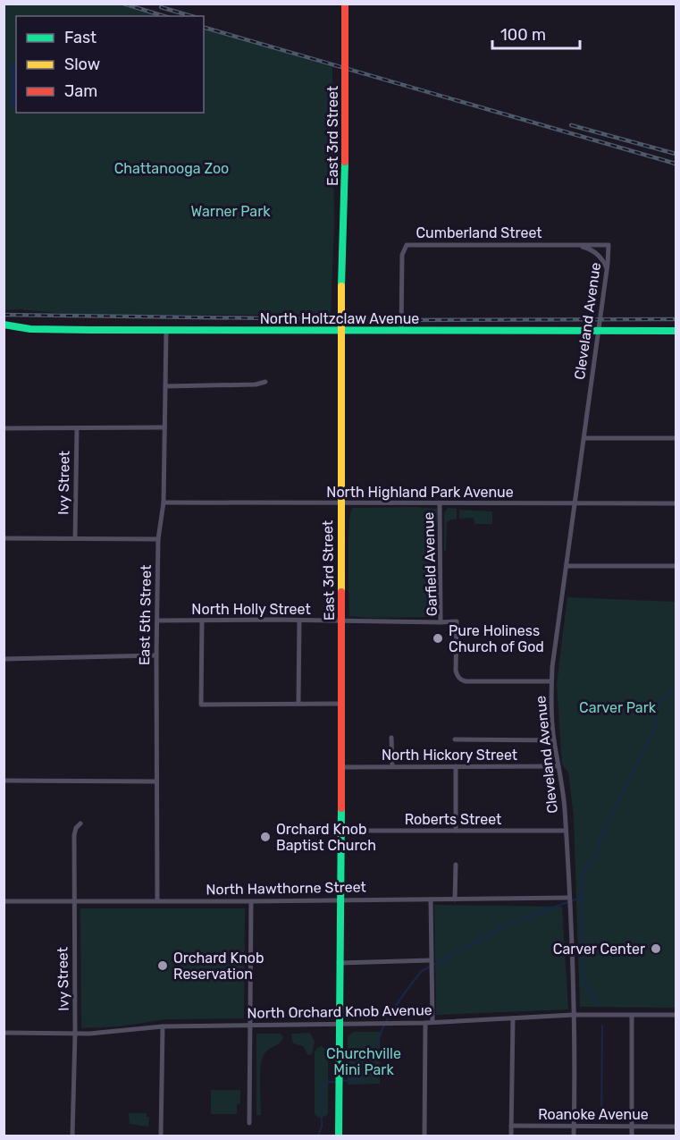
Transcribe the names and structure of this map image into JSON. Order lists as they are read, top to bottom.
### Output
{
  "streets": {
    "main road": ["East 3rd Street", "North Holtzclaw Avenue"],
    "street": [
      "Cumberland Street",
      "Cleveland Avenue",
      "Ivy Street",
      "North Highland Park Avenue",
      "Garfield Avenue",
      "North Holly Street",
      "East 5th Street",
      "North Hickory Street",
      "Roberts Street",
      "North Hawthorne Street",
      "North Orchard Knob Avenue",
      "Roanoke Avenue"
    ]
  },
  "crossings": [
    ["East 3rd Street", "North Holtzclaw Avenue"],
    ["East 3rd Street", "North Highland Park Avenue"],
    ["East 3rd Street", "North Holly Street"],
    ["East 3rd Street", "North Hickory Street"],
    ["East 3rd Street", "Roberts Street"],
    ["East 3rd Street", "North Hawthorne Street"],
    ["East 3rd Street", "North Orchard Knob Avenue"],
    ["Cumberland Street", "North Holtzclaw Avenue"],
    ["Cumberland Street", "Cleveland Avenue"],
    ["North Holtzclaw Avenue", "Cleveland Avenue"],
    ["North Holtzclaw Avenue", "East 5th Street"],
    ["Cleveland Avenue", "North Highland Park Avenue"],
    ["Cleveland Avenue", "Garfield Avenue"],
    ["Cleveland Avenue", "North Hickory Street"],
    ["Cleveland Avenue", "Roberts Street"],
    ["Cleveland Avenue", "North Hawthorne Street"],
    ["Cleveland Avenue", "North Orchard Knob Avenue"],
    ["Cleveland Avenue", "Roanoke Avenue"],
    ["Ivy Street", "North Hawthorne Street"],
    ["Ivy Street", "North Orchard Knob Avenue"],
    ["North Highland Park Avenue", "Garfield Avenue"],
    ["North Highland Park Avenue", "East 5th Street"],
    ["Garfield Avenue", "North Holly Street"],
    ["North Holly Street", "East 5th Street"],
    ["East 5th Street", "North Hawthorne Street"]
  ],
  "parks": [
    "Chattanooga Zoo",
    "Warner Park",
    "Carver Park",
    "Churchville Mini Park"
  ],
  "places": [
    "Pure Holiness Church of God",
    "Orchard Knob Baptist Church",
    "Carver Center",
    "Orchard Knob Reservation"
  ],
  "legend": ["Fast", "Slow", "Jam"],
  "scale_bar": "100 m"
}
